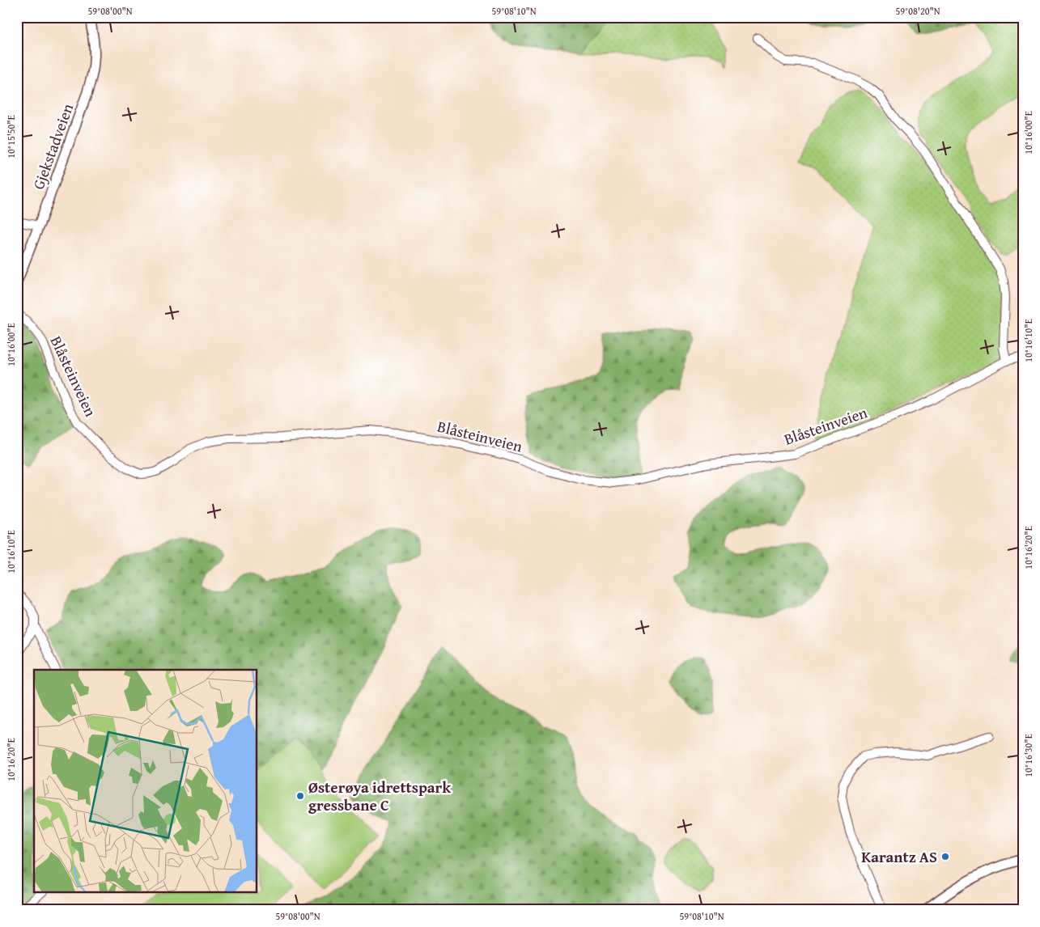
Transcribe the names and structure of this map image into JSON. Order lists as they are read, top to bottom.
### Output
{
  "streets": {
    "street": ["Gjekstadveien", "Blåsteinveien"]
  },
  "places": ["Østerøya idrettspark gressbane C", "Karantz AS"],
  "coordinates": [
    "59°08'00\"N",
    "59°08'10\"N",
    "59°08'20\"N",
    "10°16'00\"E",
    "10°15'50\"E",
    "10°16'10\"E",
    "10°16'20\"E",
    "10°16'30\"E"
  ]
}
